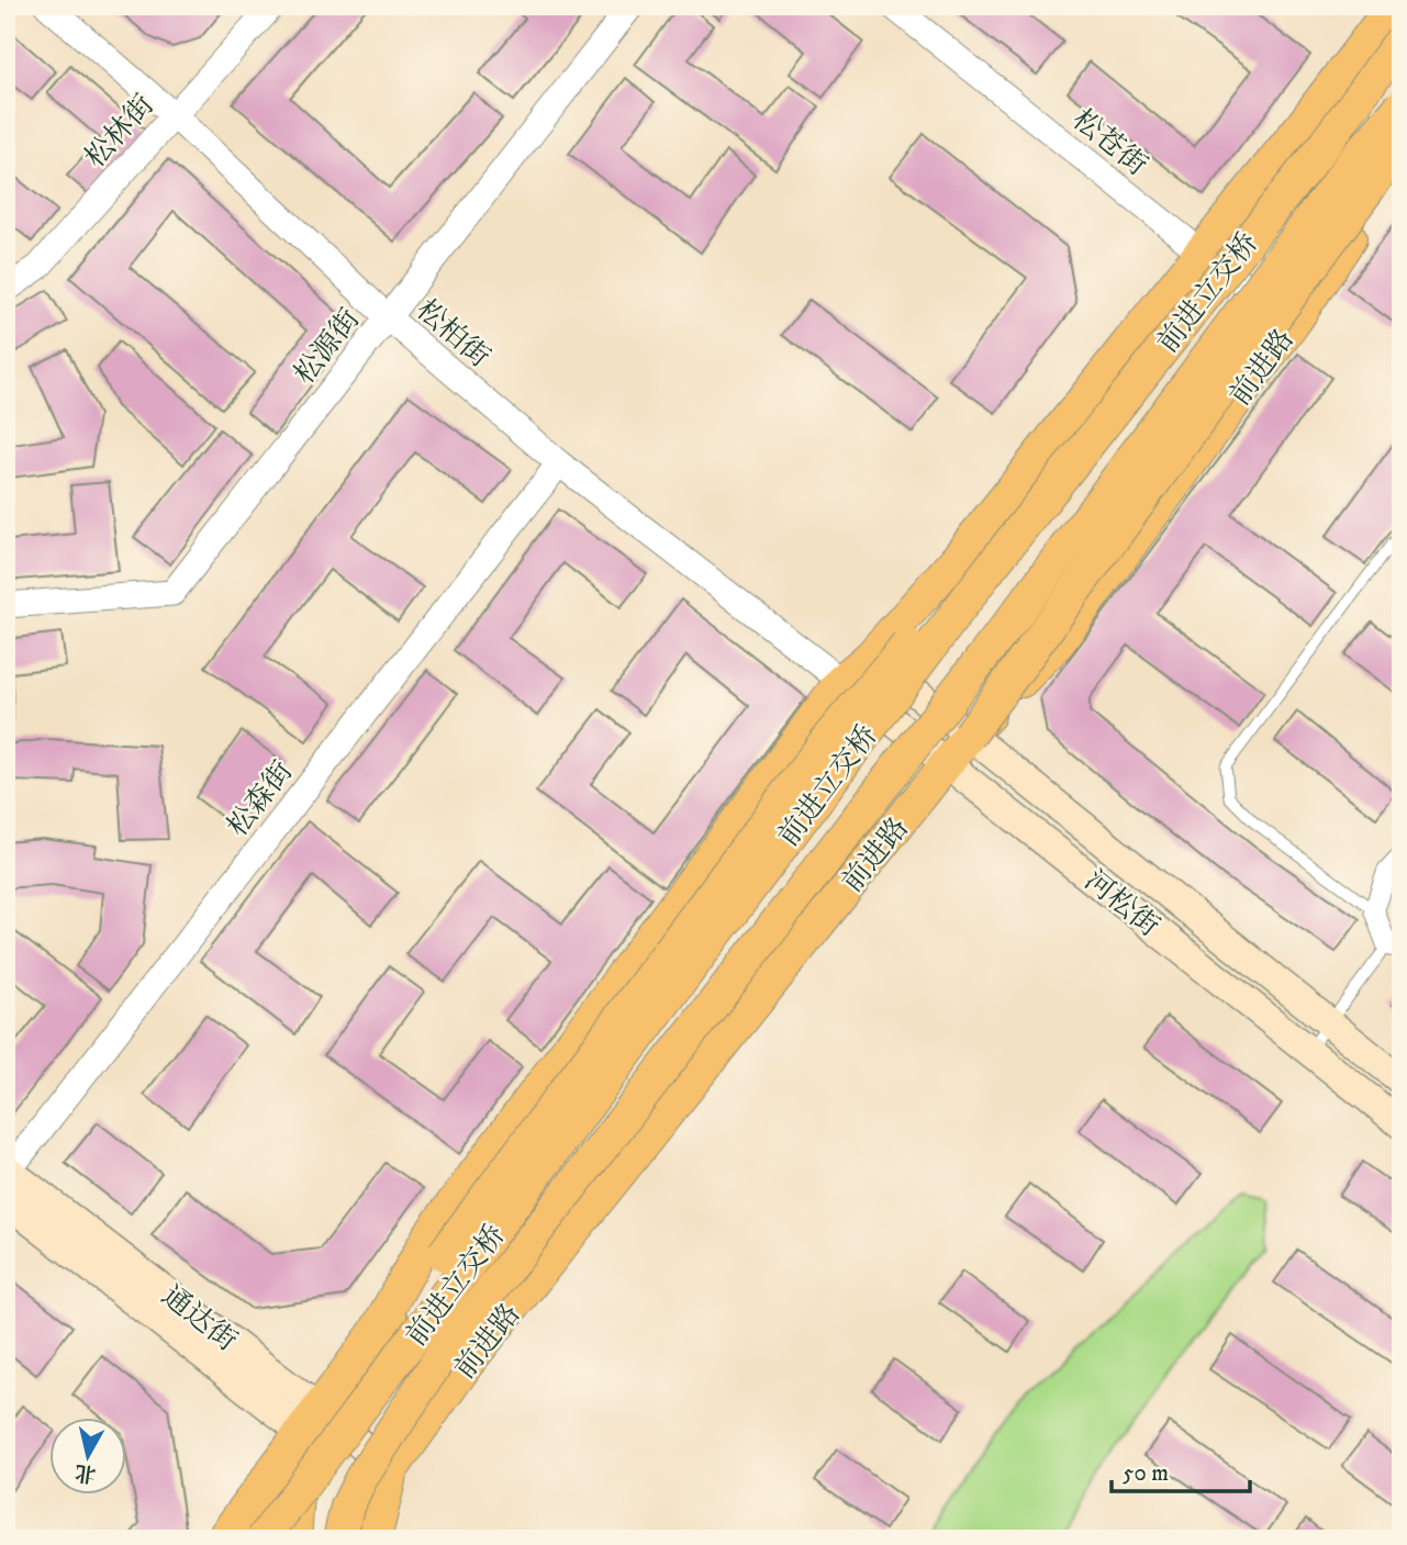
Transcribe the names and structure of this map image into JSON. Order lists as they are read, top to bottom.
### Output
{
  "streets": {
    "highway": ["前进立交桥", "前进路"],
    "main road": ["河松街", "通达街"],
    "street": [
      "松林街",
      "松苍街",
      "松柏街",
      "松源街",
      "松森街"
    ]
  },
  "crossings": [
    ["松林街", "松柏街"],
    ["松苍街", "前进路"],
    ["前进立交桥", "前进路"],
    ["松柏街", "松源街"],
    ["松柏街", "松森街"],
    ["松柏街", "河松街"],
    ["前进路", "河松街"],
    ["前进路", "通达街"],
    ["松森街", "通达街"]
  ],
  "scale_bar": "50 m",
  "north": "bottom"
}
